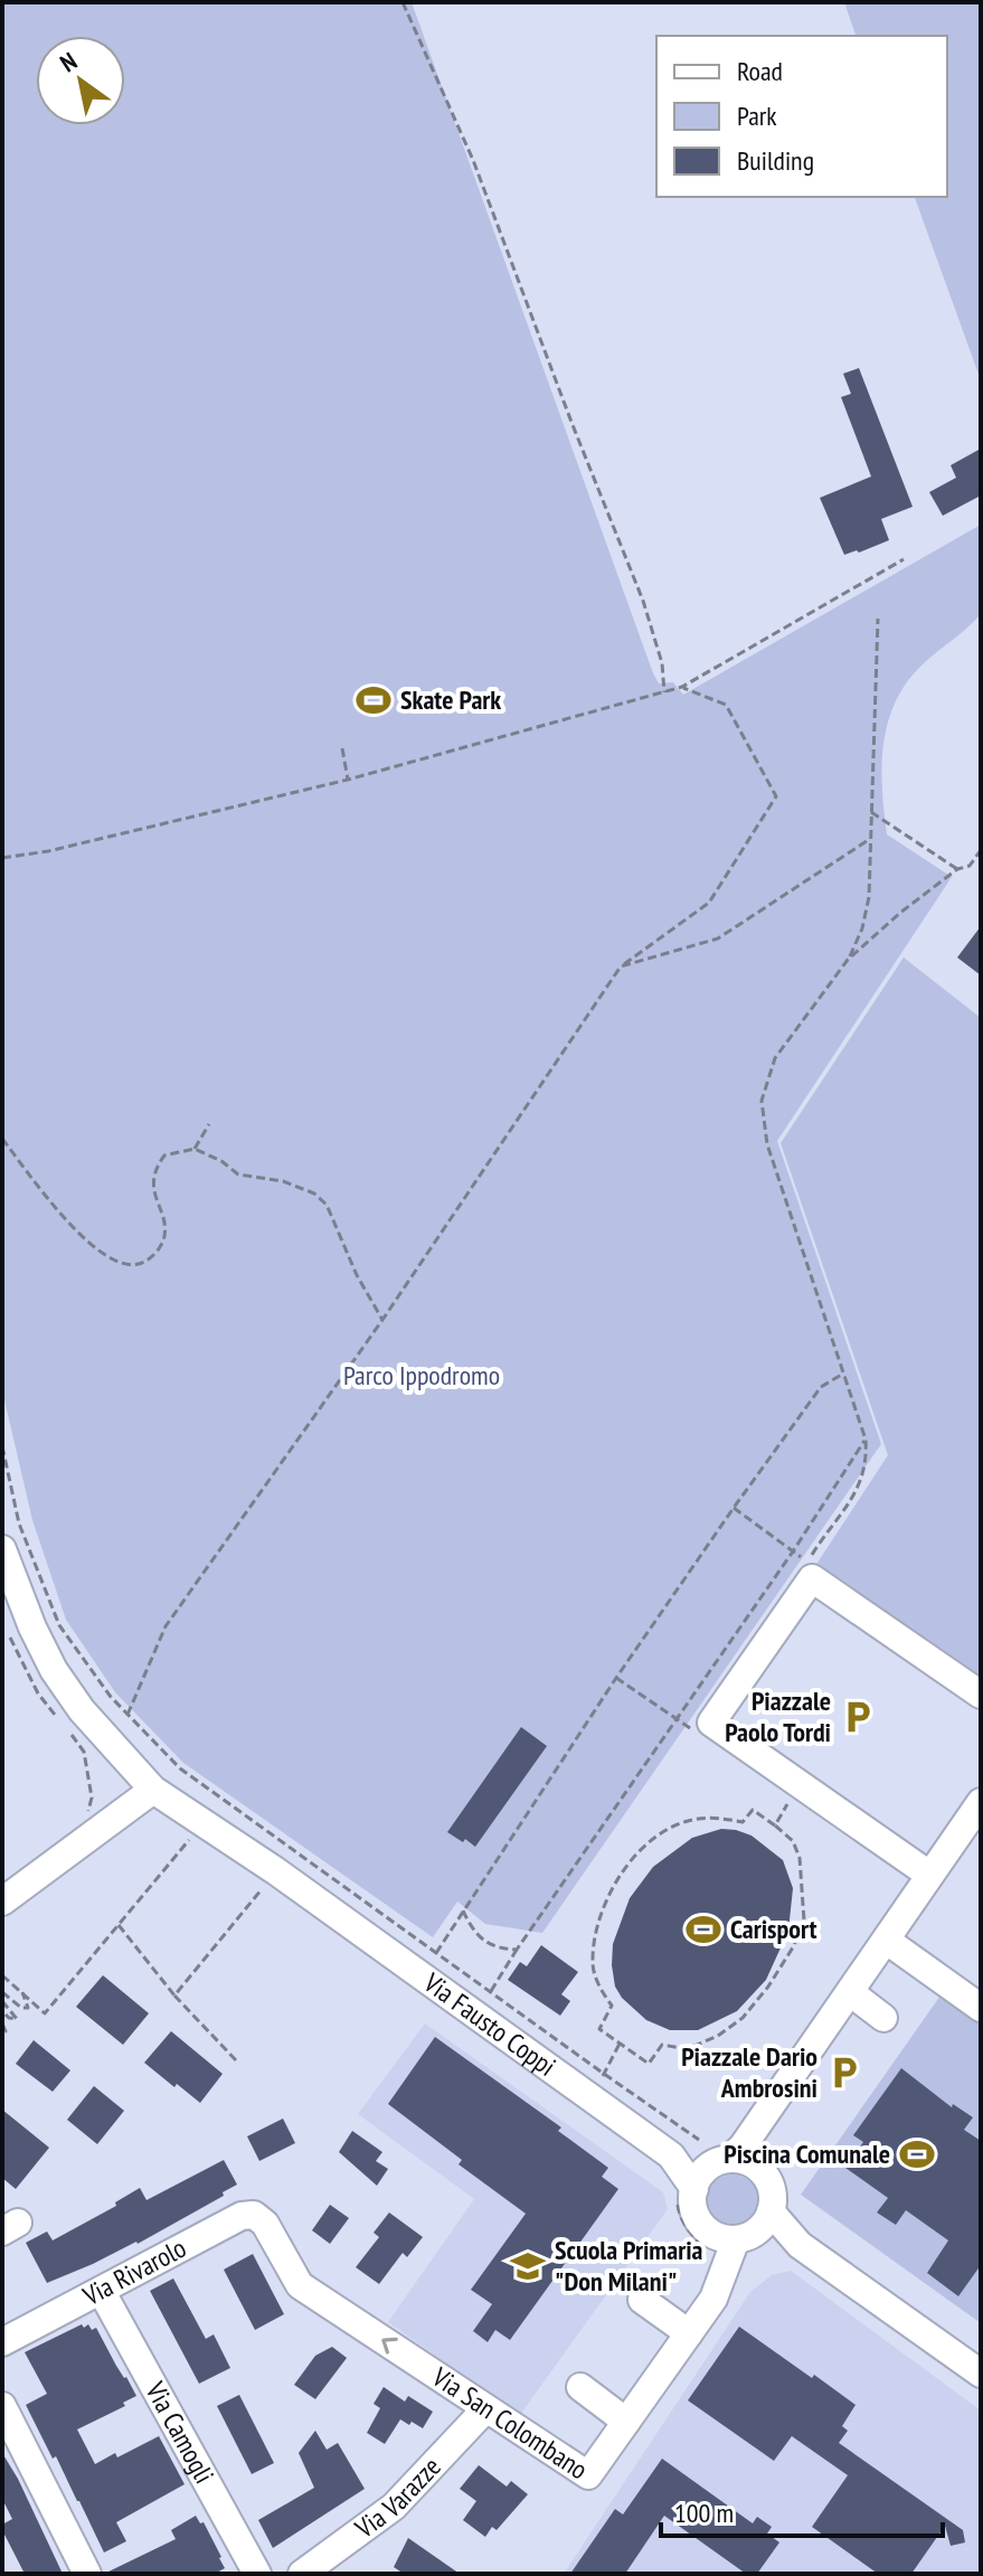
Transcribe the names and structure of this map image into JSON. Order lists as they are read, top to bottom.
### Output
{
  "streets": {
    "street": [
      "Via Fausto Coppi",
      "Via Rivarolo",
      "Via San Colombano",
      "Via Camogli",
      "Via Varazze"
    ]
  },
  "crossings": [
    ["Via Rivarolo", "Via San Colombano"],
    ["Via Rivarolo", "Via Camogli"],
    ["Via San Colombano", "Via Varazze"]
  ],
  "one_way": ["Via San Colombano"],
  "parks": ["Parco Ippodromo"],
  "places": {
    "sports": ["Skate Park", "Carisport", "Piscina Comunale"],
    "parking": ["Piazzale Paolo Tordi", "Piazzale Dario Ambrosini"],
    "school or university": ["Scuola Primaria \"Don Milani\""]
  },
  "legend": ["Road", "Park", "Building"],
  "scale_bar": "100 m",
  "north": "top left"
}
